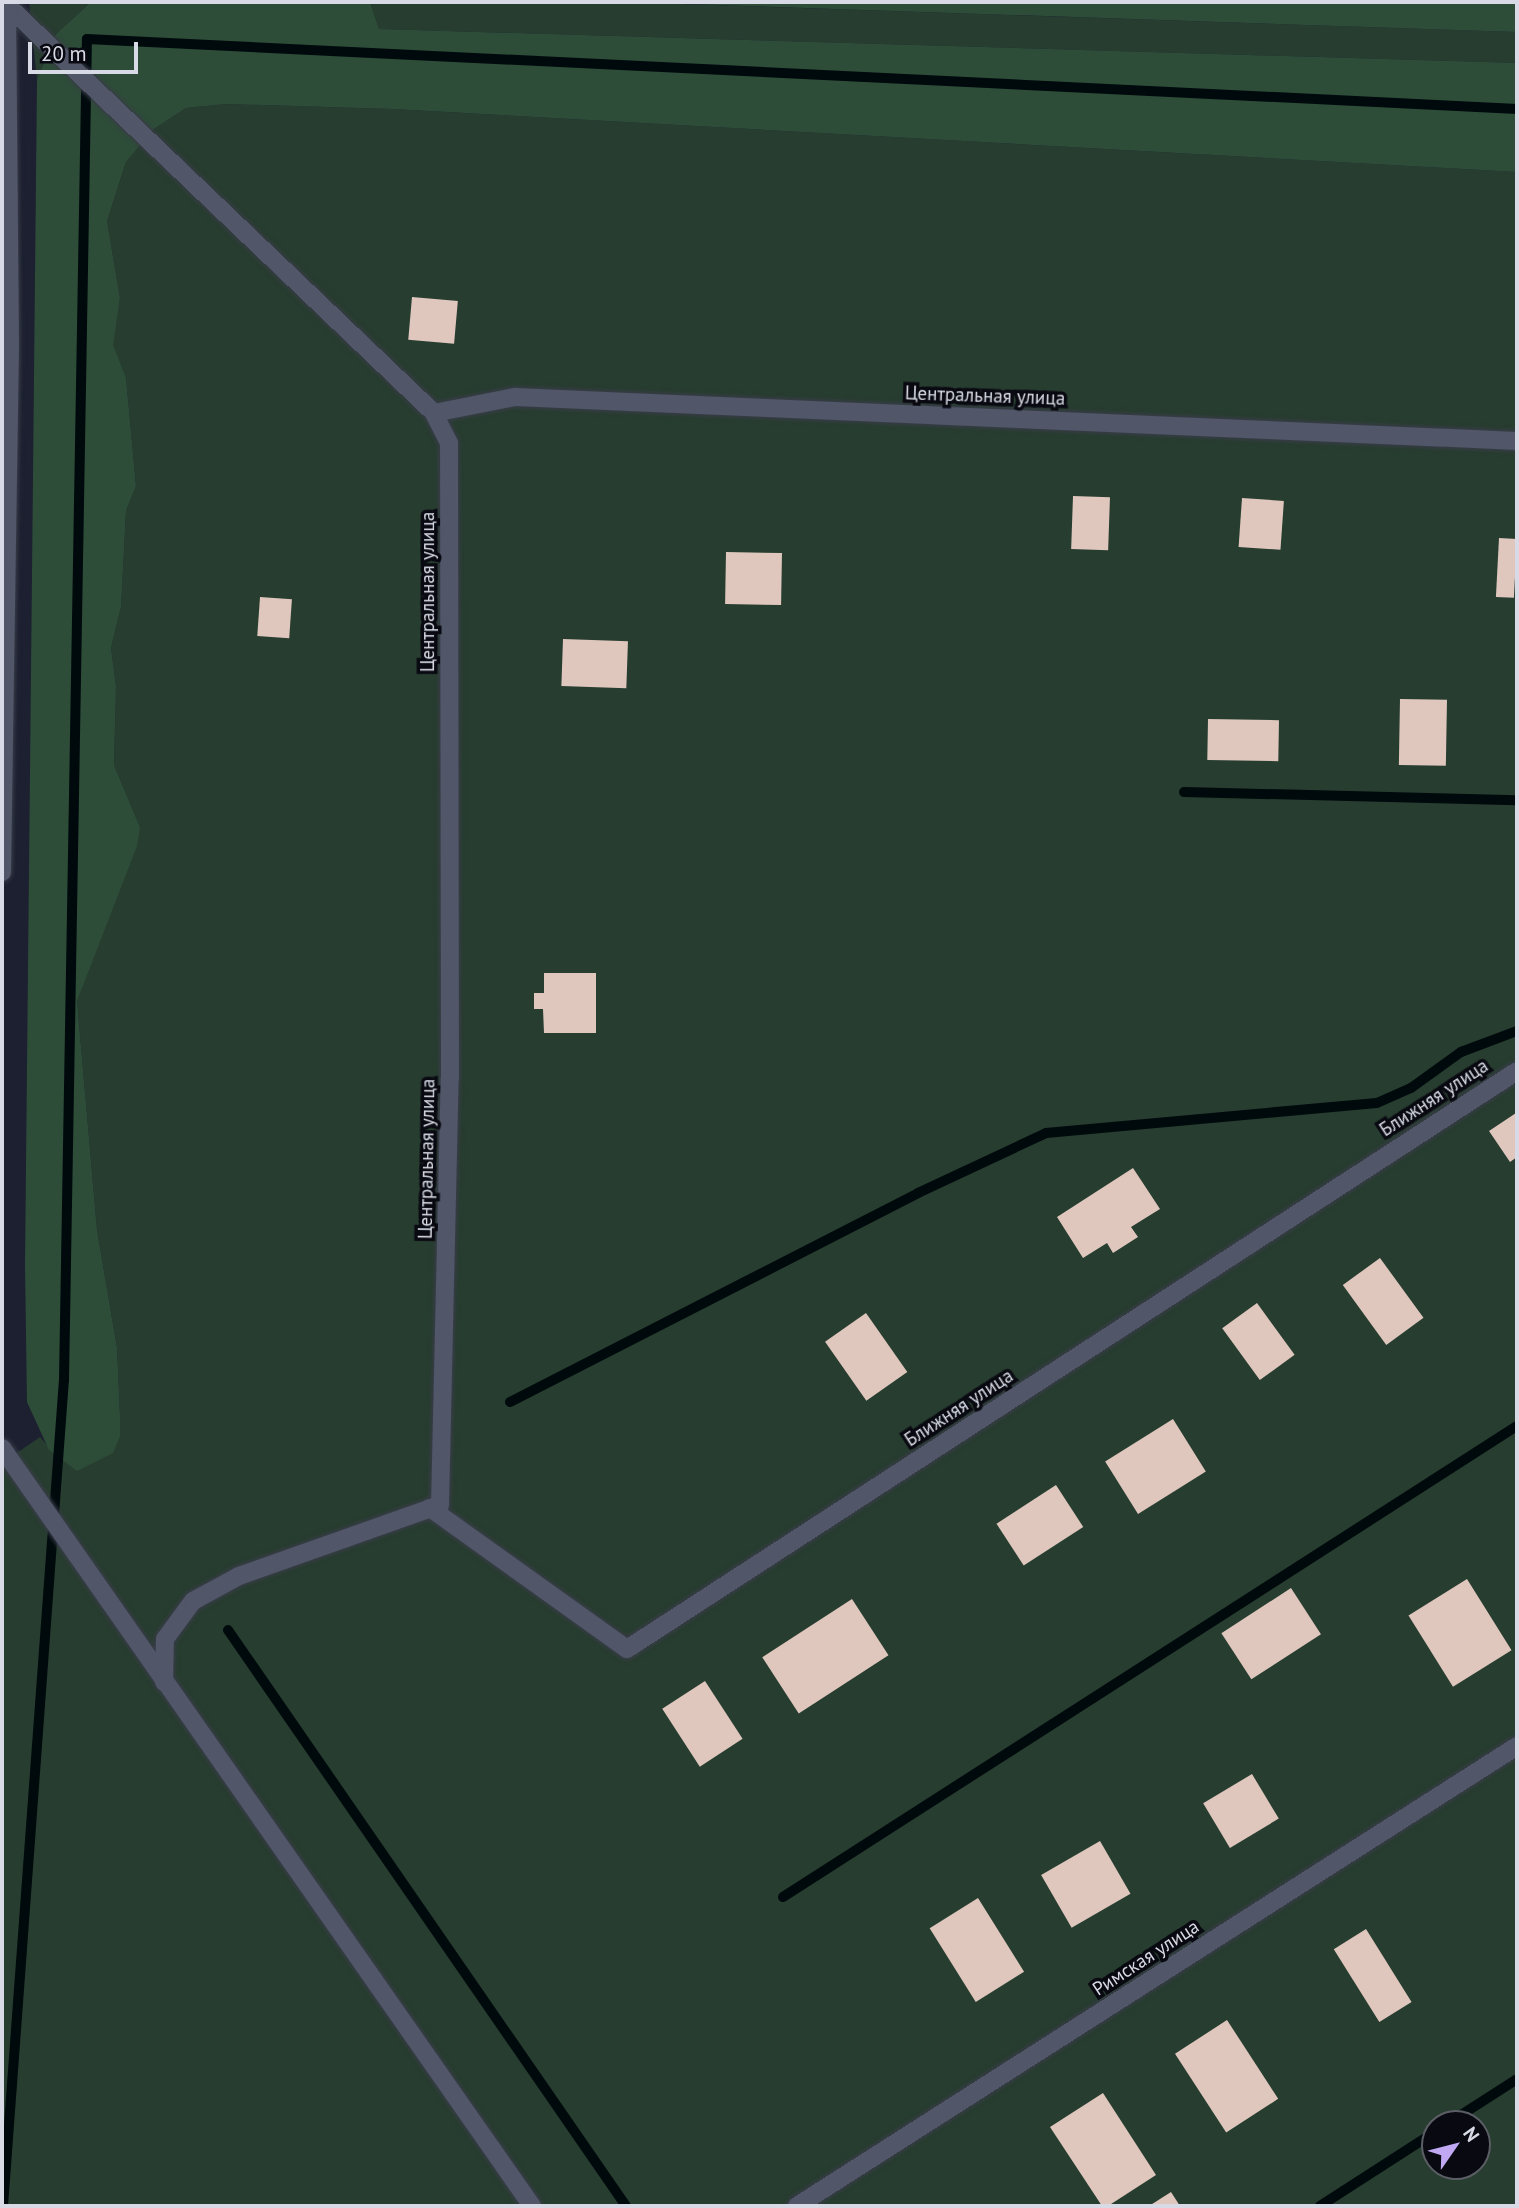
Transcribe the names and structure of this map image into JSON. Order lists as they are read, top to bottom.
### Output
{
  "streets": {
    "lane": ["Центральная улица", "Ближняя улица", "Римская улица"]
  },
  "crossings": [
    ["Центральная улица", "Ближняя улица"]
  ],
  "scale_bar": "20 m",
  "north": "top right"
}
